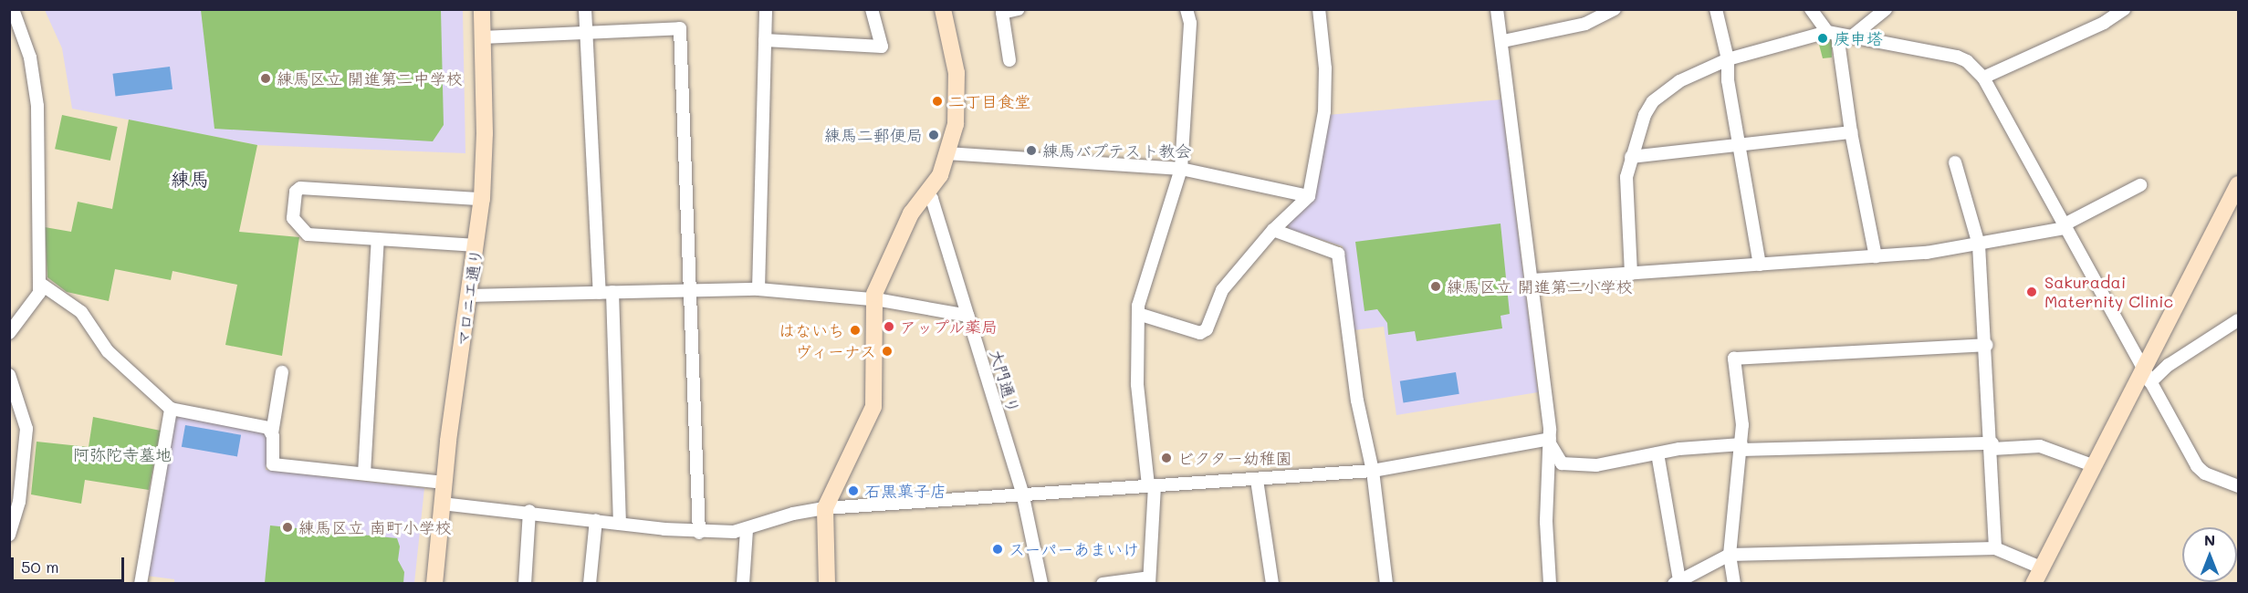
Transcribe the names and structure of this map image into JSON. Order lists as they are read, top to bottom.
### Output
{
  "streets": {
    "street": ["マロニエ通り", "大門通り"]
  },
  "districts": ["練馬"],
  "parks": ["阿弥陀寺墓地"],
  "places": [
    "庚申塔",
    "練馬区立 開進第二中学校",
    "二丁目食堂",
    "練馬二郵便局",
    "練馬バプテスト教会",
    "練馬区立 開進第二小学校",
    "Sakuradai Maternity Clinic",
    "アップル薬局",
    "はないち",
    "ヴィーナス",
    "ビクター幼稚園",
    "石黒菓子店",
    "練馬区立 南町小学校",
    "スーパーあまいけ"
  ],
  "scale_bar": "50 m",
  "north": "top"
}
